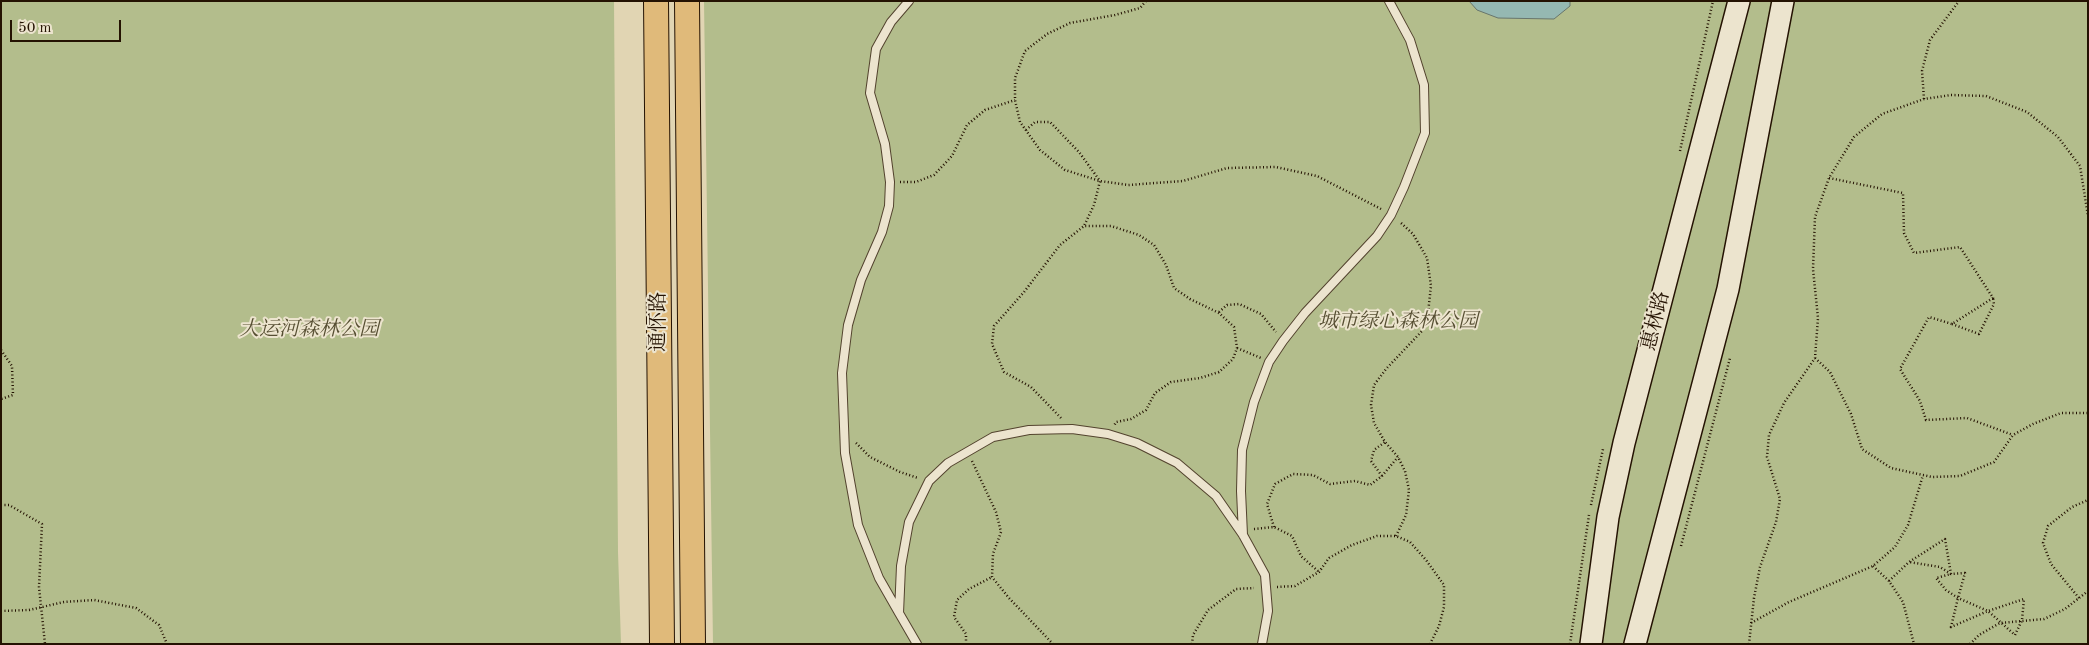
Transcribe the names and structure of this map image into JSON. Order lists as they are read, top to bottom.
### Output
{
  "streets": {
    "main road": ["惠林路", "通怀路"]
  },
  "parks": ["城市绿心森林公园", "大运河森林公园"],
  "scale_bar": "50 m"
}
